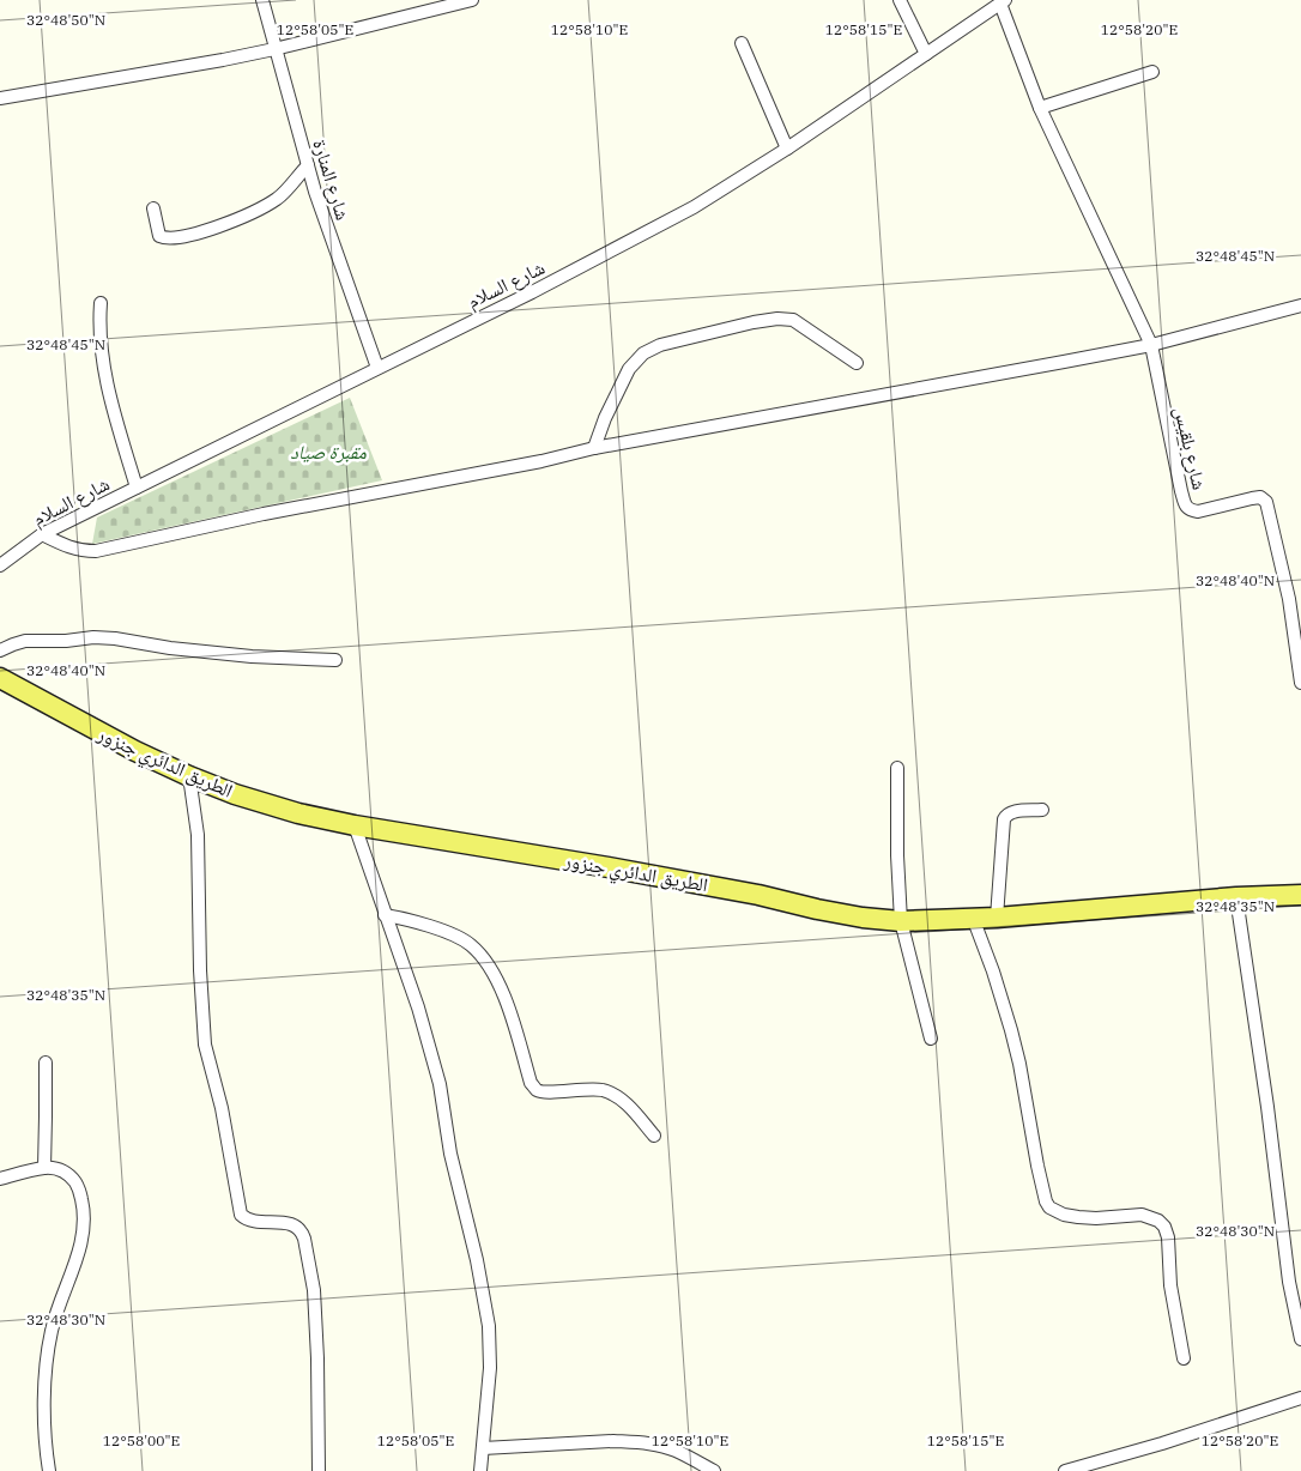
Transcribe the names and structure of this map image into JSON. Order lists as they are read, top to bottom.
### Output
{
  "streets": {
    "main road": ["الطريق الدائري جنزور"],
    "street": ["شارع المنارة", "شارع السلام", "شارع بلقيس"]
  },
  "crossings": [
    ["شارع المنارة", "شارع السلام"]
  ],
  "parks": ["مقبرة صياد"],
  "coordinates": [
    "32°48'50\"N",
    "12°58'05\"E",
    "12°58'10\"E",
    "12°58'15\"E",
    "12°58'20\"E",
    "32°48'45\"N",
    "32°48'40\"N",
    "32°48'35\"N",
    "32°48'30\"N",
    "12°58'00\"E"
  ]
}
